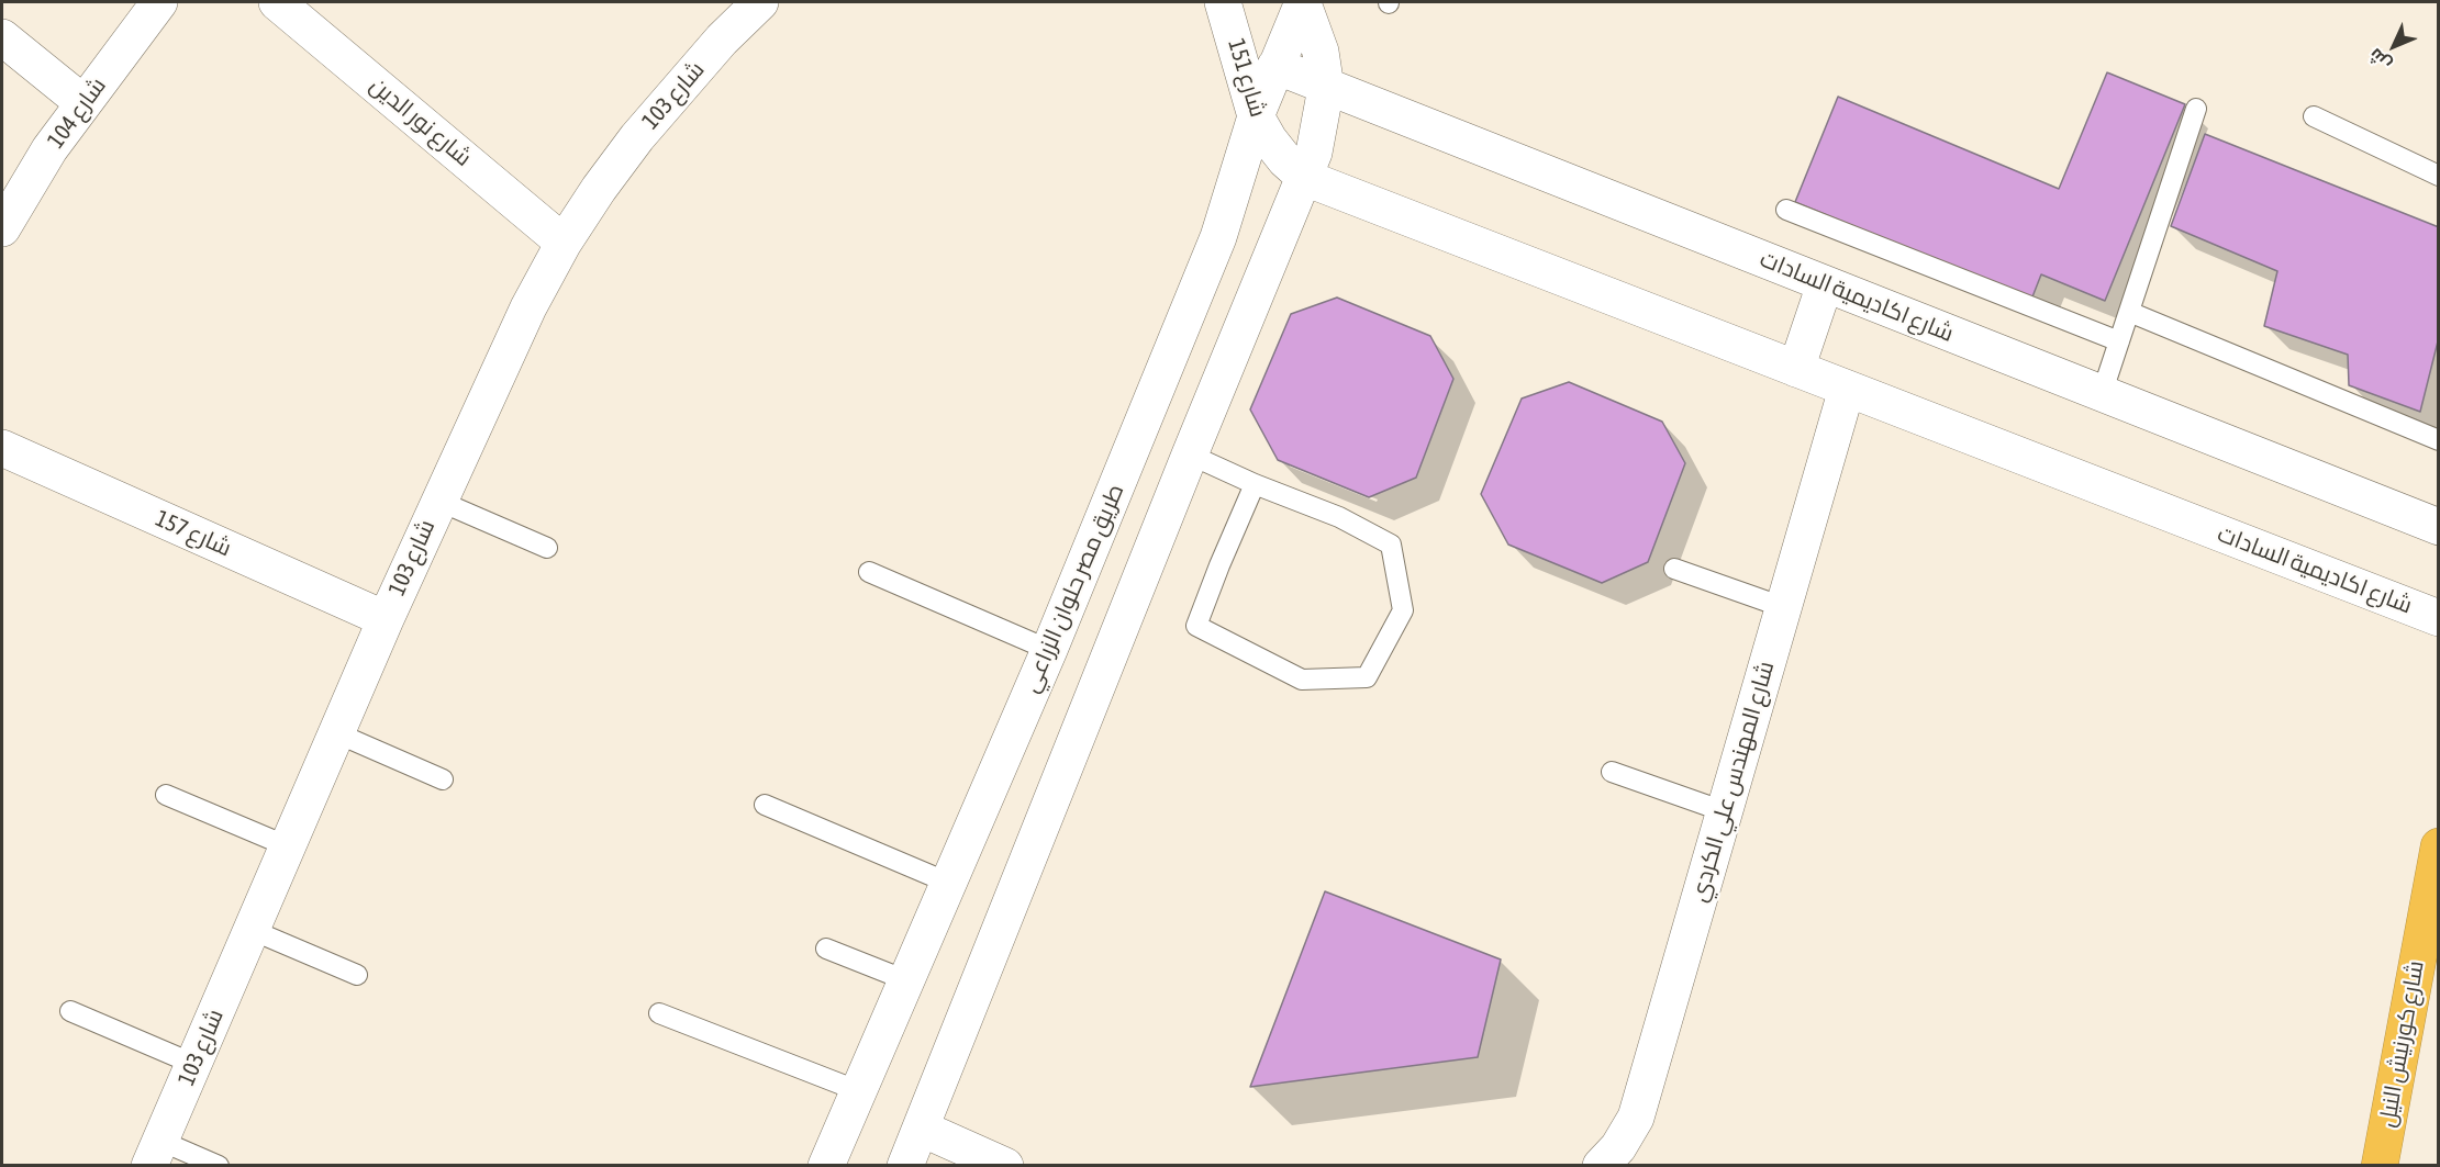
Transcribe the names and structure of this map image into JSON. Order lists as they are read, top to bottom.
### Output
{
  "streets": {
    "highway": ["شارع كورنيش النيل"],
    "street": [
      "شارع 151",
      "شارع 103",
      "شارع 104",
      "شارع نور الدين",
      "شارع اكاديمية السادات",
      "شارع 157",
      "طريق مصر حلوان الزراعي",
      "شارع المهندس علي الكردي"
    ]
  },
  "crossings": [
    ["شارع 151", "شارع اكاديمية السادات"],
    ["شارع 151", "طريق مصر حلوان الزراعي"],
    ["شارع 103", "شارع نور الدين"],
    ["شارع 103", "شارع 157"],
    ["شارع اكاديمية السادات", "طريق مصر حلوان الزراعي"],
    ["شارع اكاديمية السادات", "شارع المهندس علي الكردي"]
  ],
  "north": "bottom left"
}
